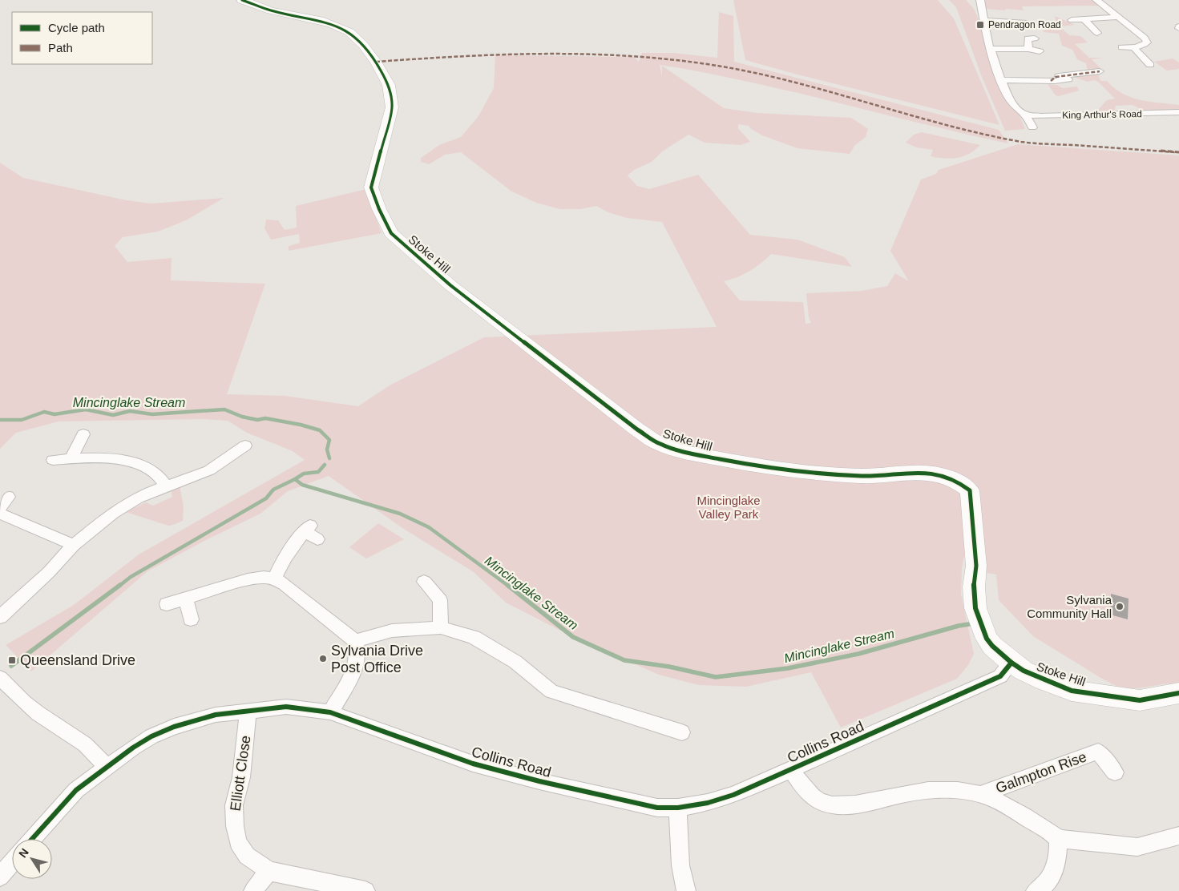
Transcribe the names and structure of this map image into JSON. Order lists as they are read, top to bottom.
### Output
{
  "streets": {
    "street": [
      "King Arthur's Road",
      "Stoke Hill",
      "Collins Road",
      "Galmpton Rise",
      "Elliott Close"
    ]
  },
  "crossings": [
    ["Stoke Hill", "Collins Road"],
    ["Collins Road", "Elliott Close"]
  ],
  "water": ["Mincinglake Stream"],
  "parks": ["Mincinglake Valley Park"],
  "places": {
    "transit": ["Pendragon Road", "Queensland Drive"],
    "other": ["Sylvania Community Hall", "Sylvania Drive Post Office"]
  },
  "legend": ["Cycle path", "Path"],
  "north": "top left"
}
